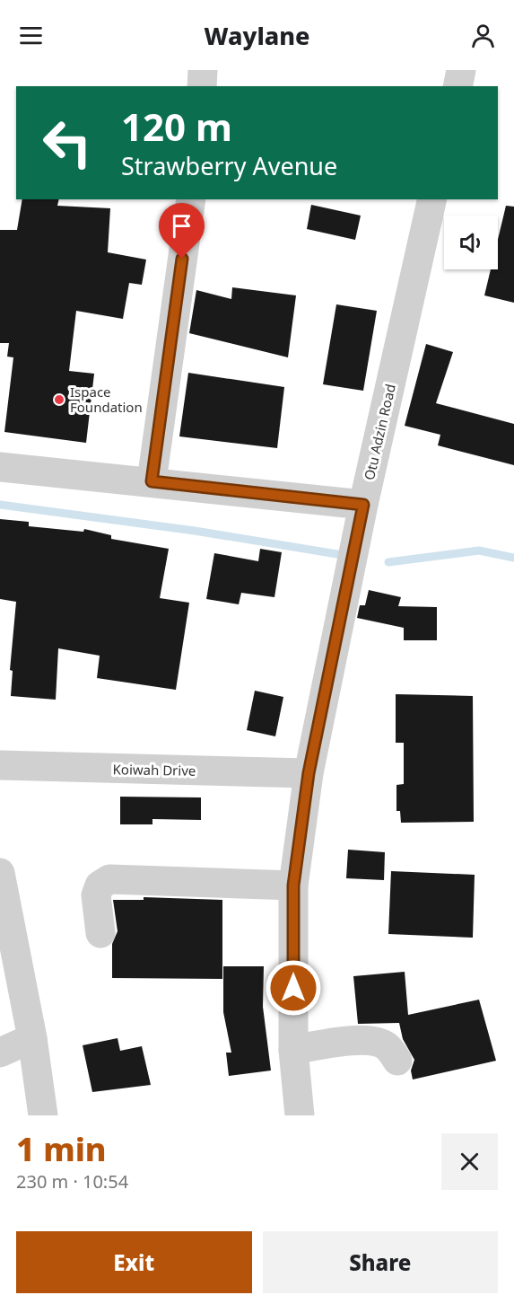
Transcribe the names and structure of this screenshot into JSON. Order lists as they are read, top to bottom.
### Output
{
  "streets": {
    "street": ["Otu Adzin Road", "Koiwah Drive"]
  },
  "crossings": [
    ["Otu Adzin Road", "Koiwah Drive"]
  ],
  "places": ["Ispace Foundation"],
  "page": {
    "header": "Waylane",
    "turn": ["120 m", "Strawberry Avenue"],
    "heading": ["1 min", "230 m · 10:54"],
    "buttons": ["Exit", "Share"]
  }
}
